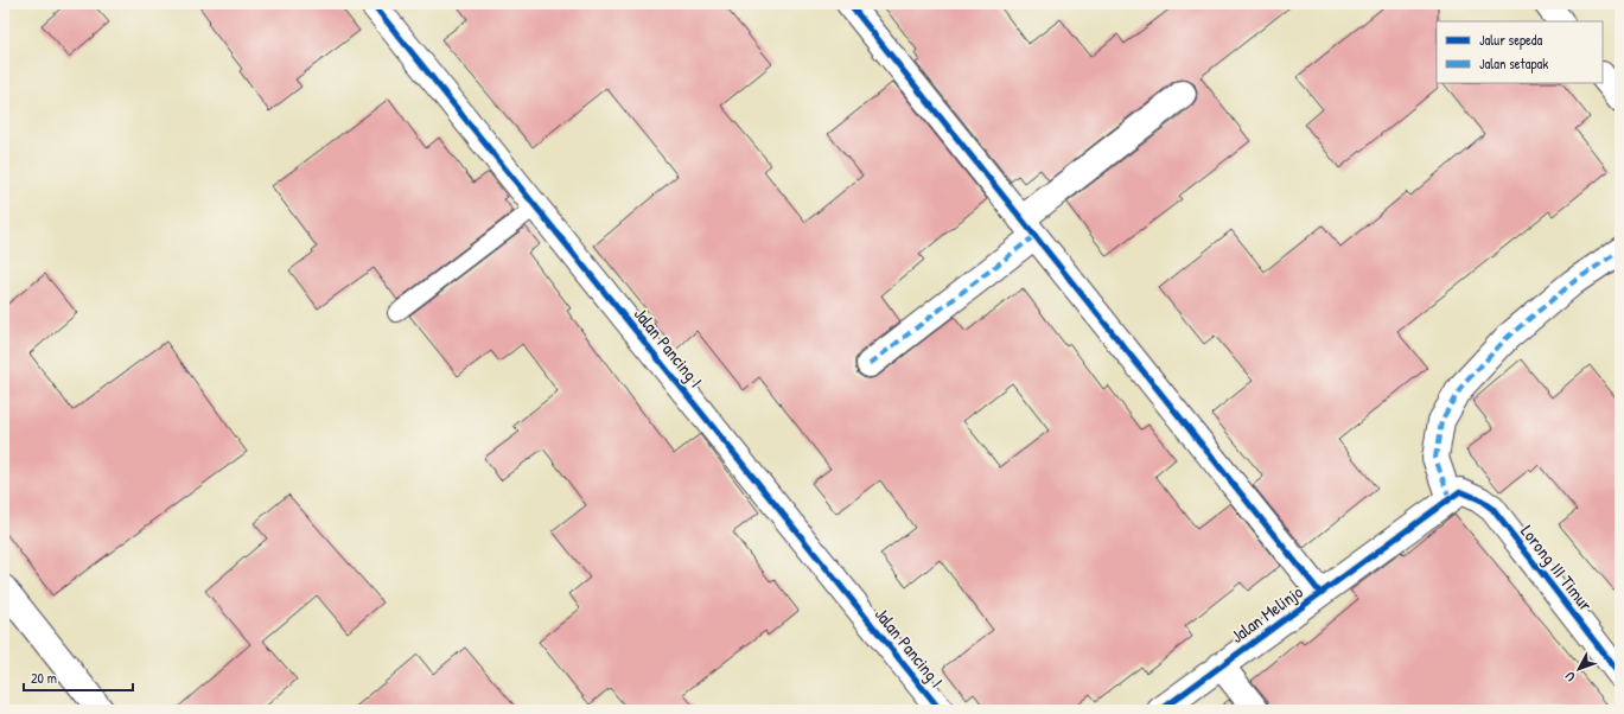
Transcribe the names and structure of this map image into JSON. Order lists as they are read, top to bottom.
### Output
{
  "streets": {
    "main road": ["Jalan Pancing I", "Lorong III Timur", "Jalan Melinjo"]
  },
  "crossings": [
    ["Lorong III Timur", "Jalan Melinjo"]
  ],
  "legend": ["Jalur sepeda", "Jalan setapak"],
  "scale_bar": "20 m",
  "north": "bottom left"
}
